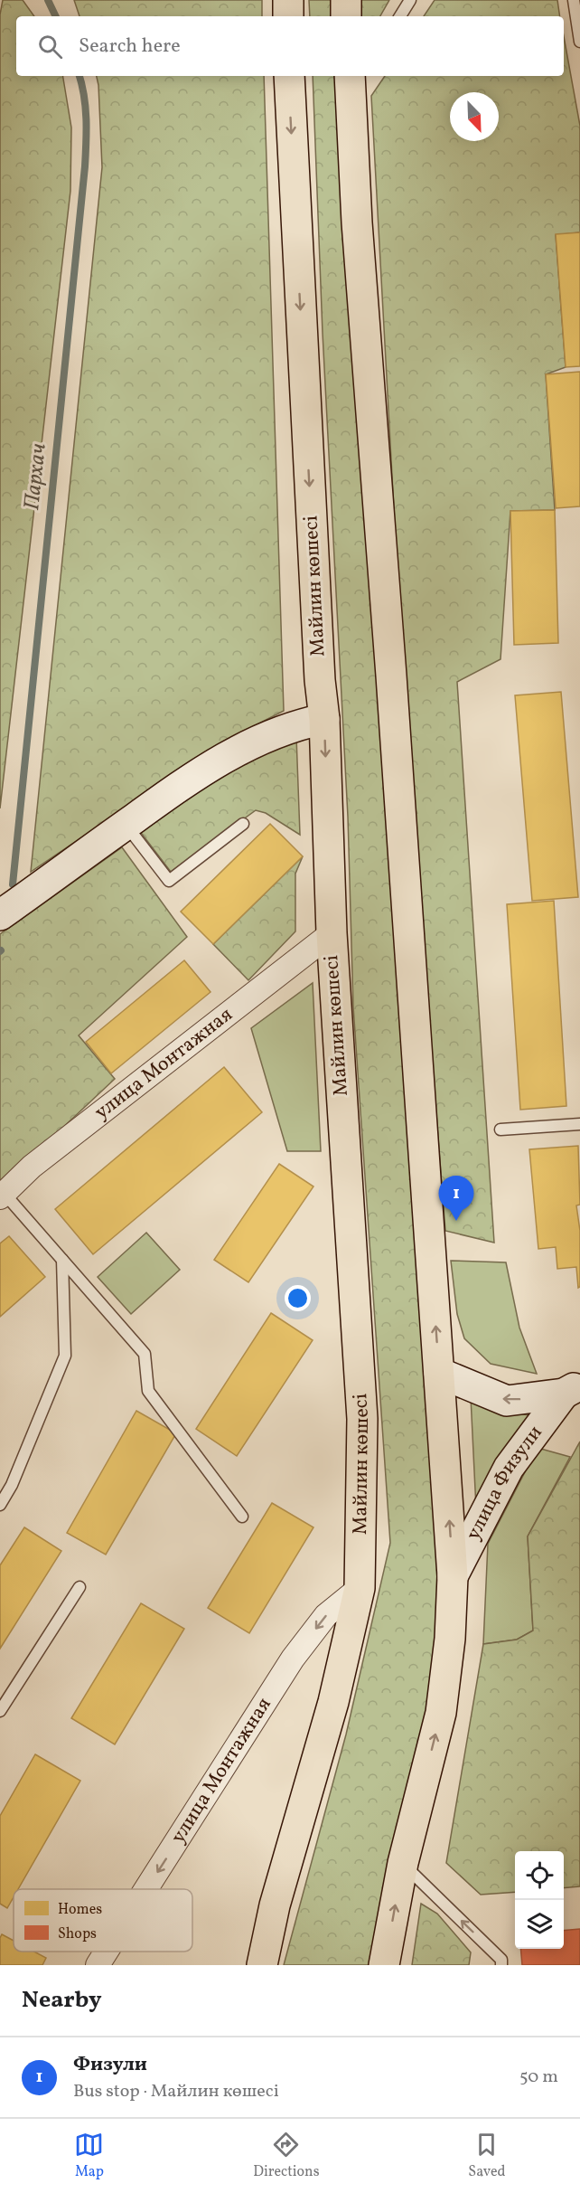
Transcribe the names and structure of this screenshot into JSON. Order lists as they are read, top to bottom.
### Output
{
  "streets": {
    "main road": ["Майлин көшесі"],
    "street": ["улица Монтажная", "улица Физули"]
  },
  "crossings": [
    ["Майлин көшесі", "улица Монтажная"]
  ],
  "one_way": ["улица Монтажная"],
  "water": ["Пархач"],
  "legend": ["Homes", "Shops"],
  "north": "bottom right",
  "page": {
    "search": "Search here",
    "pins": "1",
    "heading": "Nearby",
    "list": [
      {
        "mark": "1",
        "name": "Физули",
        "note": "Bus stop · Майлин көшесі",
        "value": "50 m"
      }
    ],
    "nav": ["Map", "Directions", "Saved"]
  }
}
